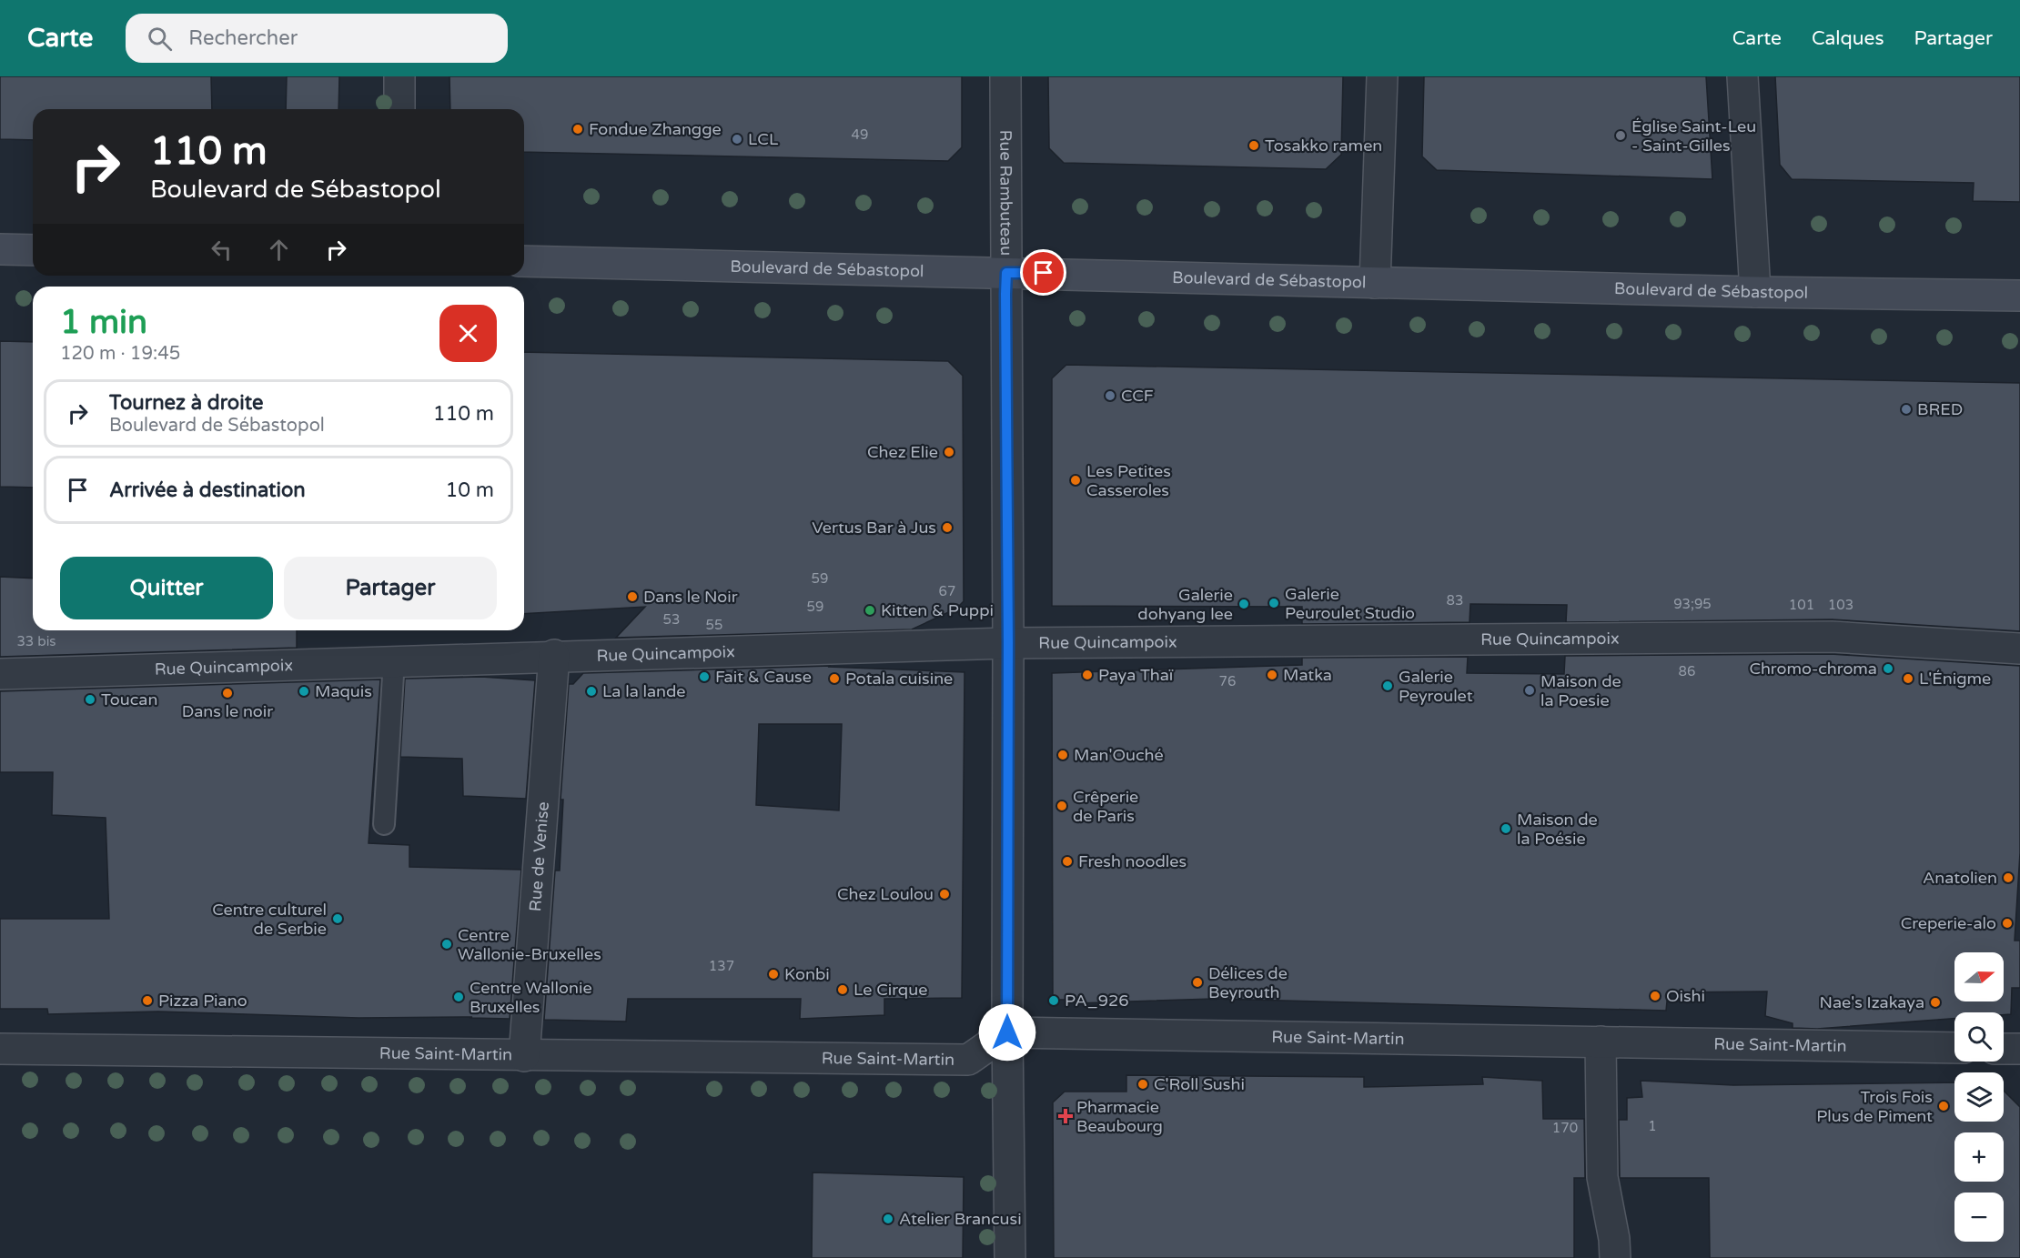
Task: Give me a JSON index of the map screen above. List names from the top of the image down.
{
  "streets": {
    "main road": ["Boulevard de Sébastopol"],
    "street": [
      "Rue Rambuteau",
      "Rue Quincampoix",
      "Rue de Venise",
      "Rue Saint-Martin"
    ]
  },
  "crossings": [
    ["Rue Rambuteau", "Boulevard de Sébastopol"],
    ["Rue Rambuteau", "Rue Quincampoix"],
    ["Rue Rambuteau", "Rue Saint-Martin"],
    ["Rue Quincampoix", "Rue de Venise"],
    ["Rue de Venise", "Rue Saint-Martin"]
  ],
  "places": {
    "other": [
      "Fondue Zhangge",
      "Église Saint-Leu - Saint-Gilles",
      "LCL",
      "Tosakko ramen",
      "CCF",
      "BRED",
      "Chez Elie",
      "Les Petites Casseroles",
      "Vertus Bar à Jus",
      "Dans le Noir",
      "Galerie Peuroulet Studio",
      "Galerie dohyang lee",
      "Kitten & Puppi",
      "Chromo-chroma",
      "Paya Thaï",
      "Matka",
      "Fait & Cause",
      "Potala cuisine",
      "L'Énigme",
      "Galerie Peyroulet",
      "Maison de la Poesie",
      "Maquis",
      "La la lande",
      "Dans le noir",
      "Toucan",
      "Man'Ouché",
      "Crêperie de Paris",
      "Maison de la Poésie",
      "Fresh noodles",
      "Anatolien",
      "Chez Loulou",
      "Centre culturel de Serbie",
      "Creperie-alo",
      "Centre Wallonie-Bruxelles",
      "Konbi",
      "Délices de Beyrouth",
      "Le Cirque",
      "Oishi",
      "Centre Wallonie Bruxelles",
      "Pizza Piano",
      "PA_926",
      "Nae's Izakaya",
      "C'Roll Sushi",
      "Trois Fois Plus de Piment",
      "Atelier Brancusi"
    ],
    "health": ["Pharmacie Beaubourg"]
  },
  "house_numbers": [
    "49",
    "59",
    "67",
    "83",
    "93;95",
    "101",
    "103",
    "59",
    "53",
    "55",
    "33 bis",
    "86",
    "76",
    "137",
    "1",
    "170"
  ],
  "north": "right",
  "page": {
    "header": "Carte",
    "search": "Rechercher",
    "nav": ["Carte", "Calques", "Partager"],
    "turn": ["110 m", "Boulevard de Sébastopol"],
    "heading": ["1 min", "120 m · 19:45"],
    "list": [
      {
        "name": "Tournez à droite",
        "note": "Boulevard de Sébastopol",
        "value": "110 m"
      },
      {
        "name": "Arrivée à destination",
        "value": "10 m"
      }
    ],
    "buttons": ["Quitter", "Partager"],
    "map_buttons": ["+", "−"]
  }
}
